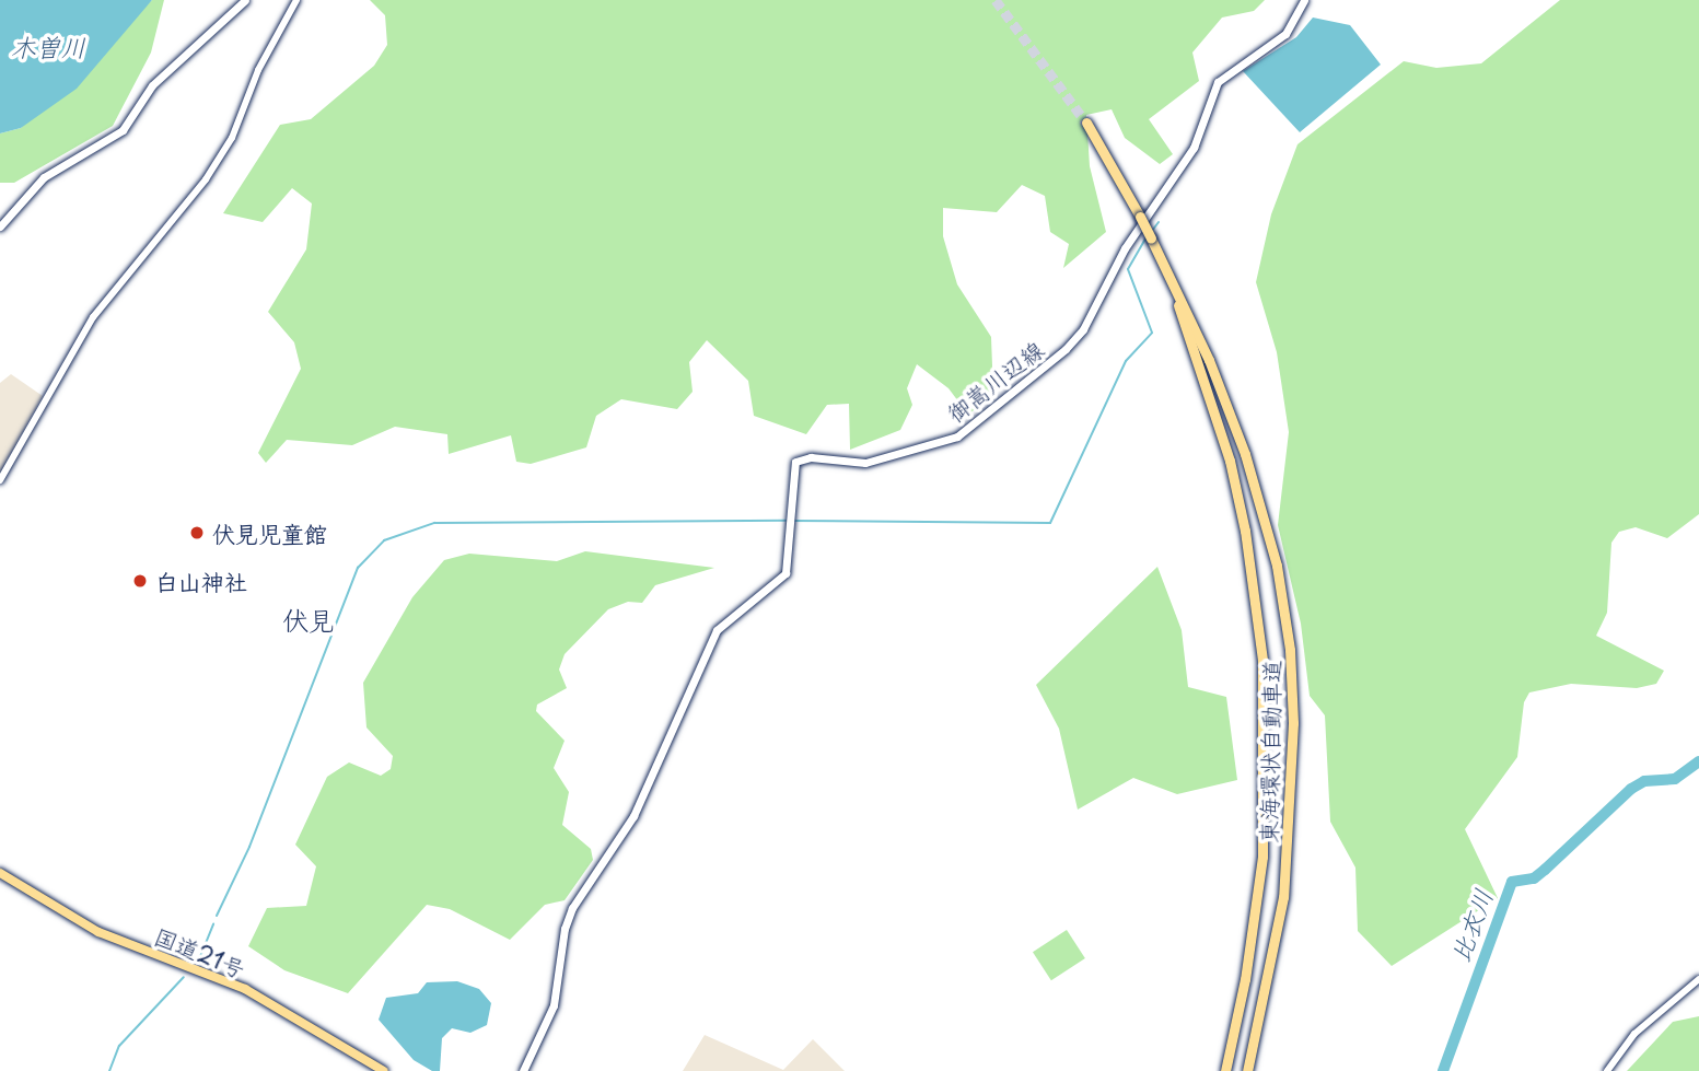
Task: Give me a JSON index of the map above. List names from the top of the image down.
{
  "streets": {
    "highway": ["東海環状自動車道", "国道21号"],
    "main road": ["御嵩川辺線"]
  },
  "districts": ["伏見"],
  "water": ["木曽川", "比衣川"],
  "places": ["伏見児童館", "白山神社"]
}
